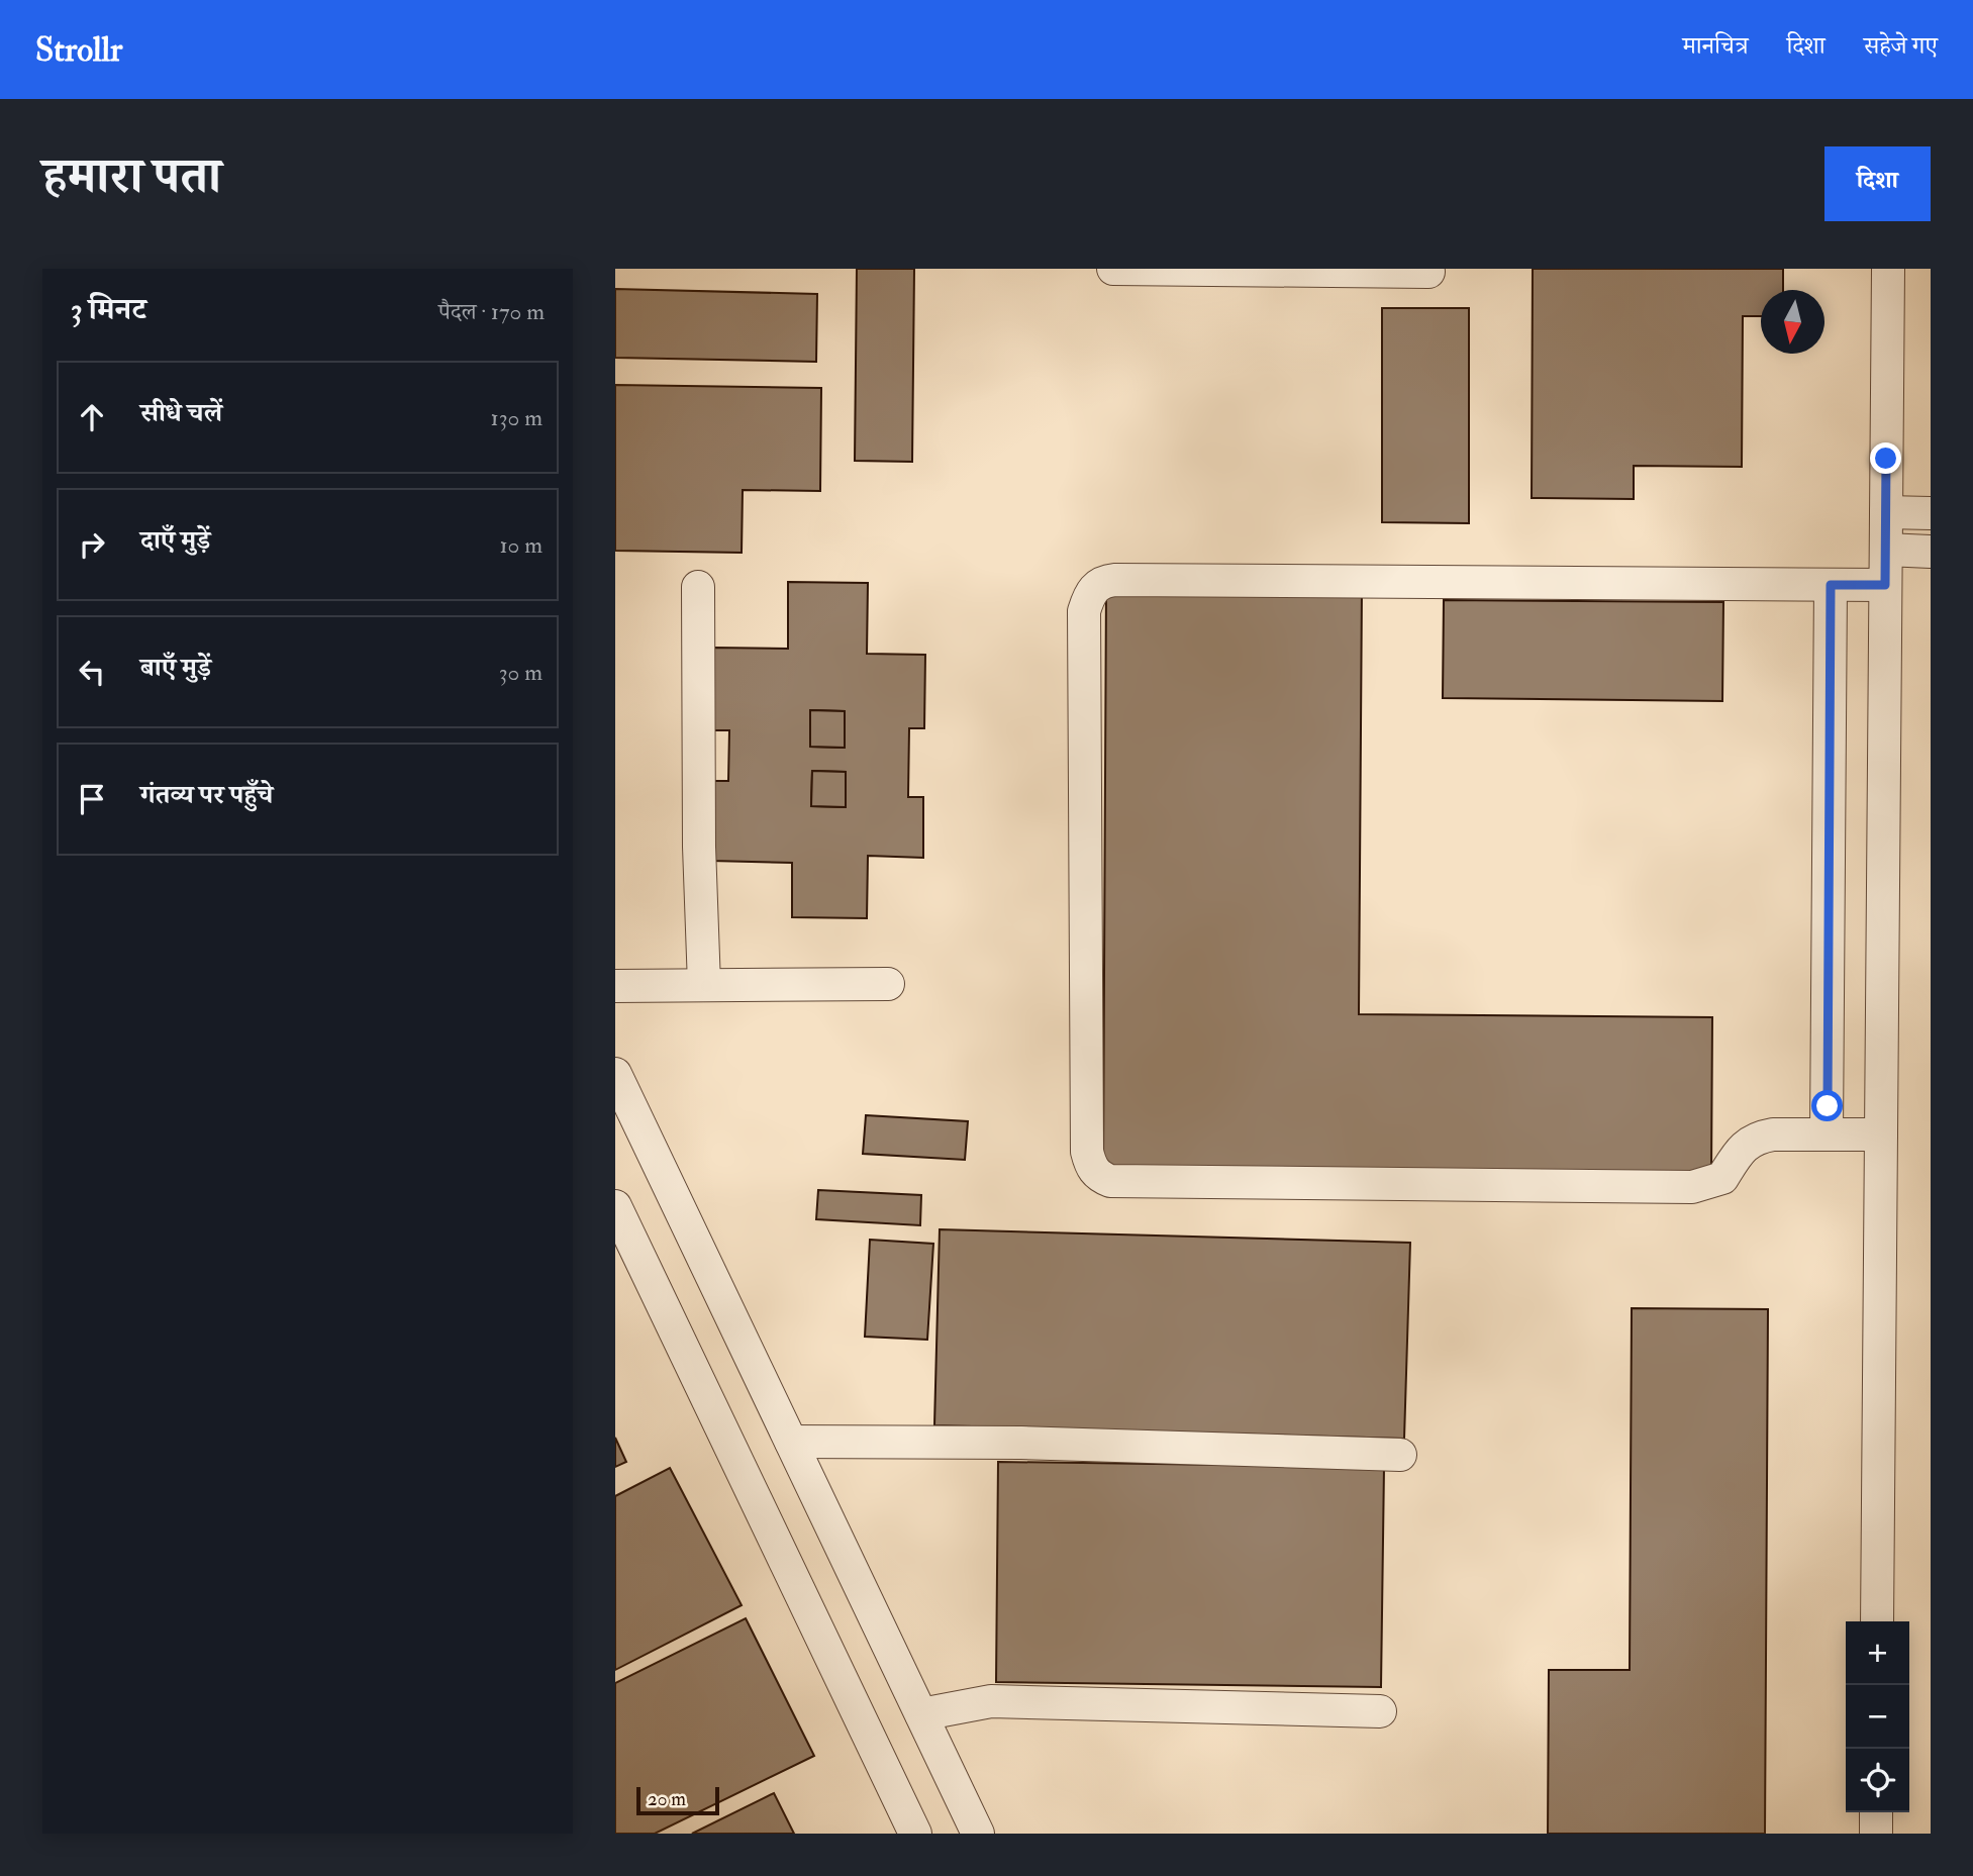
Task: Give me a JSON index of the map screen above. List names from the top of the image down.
{
  "scale_bar": "20 m",
  "north": "bottom",
  "page": {
    "header": "Strollr",
    "nav": ["मानचित्र", "दिशा", "सहेजे गए"],
    "title": "हमारा पता",
    "buttons": "दिशा",
    "heading": ["3 मिनट", "पैदल · 170 m"],
    "list": [
      ["सीधे चलें", "130 m"],
      ["दाएँ मुड़ें", "10 m"],
      ["बाएँ मुड़ें", "30 m"],
      "गंतव्य पर पहुँचे"
    ],
    "map_buttons": ["+", "−"],
    "scale": "20 m"
  }
}
